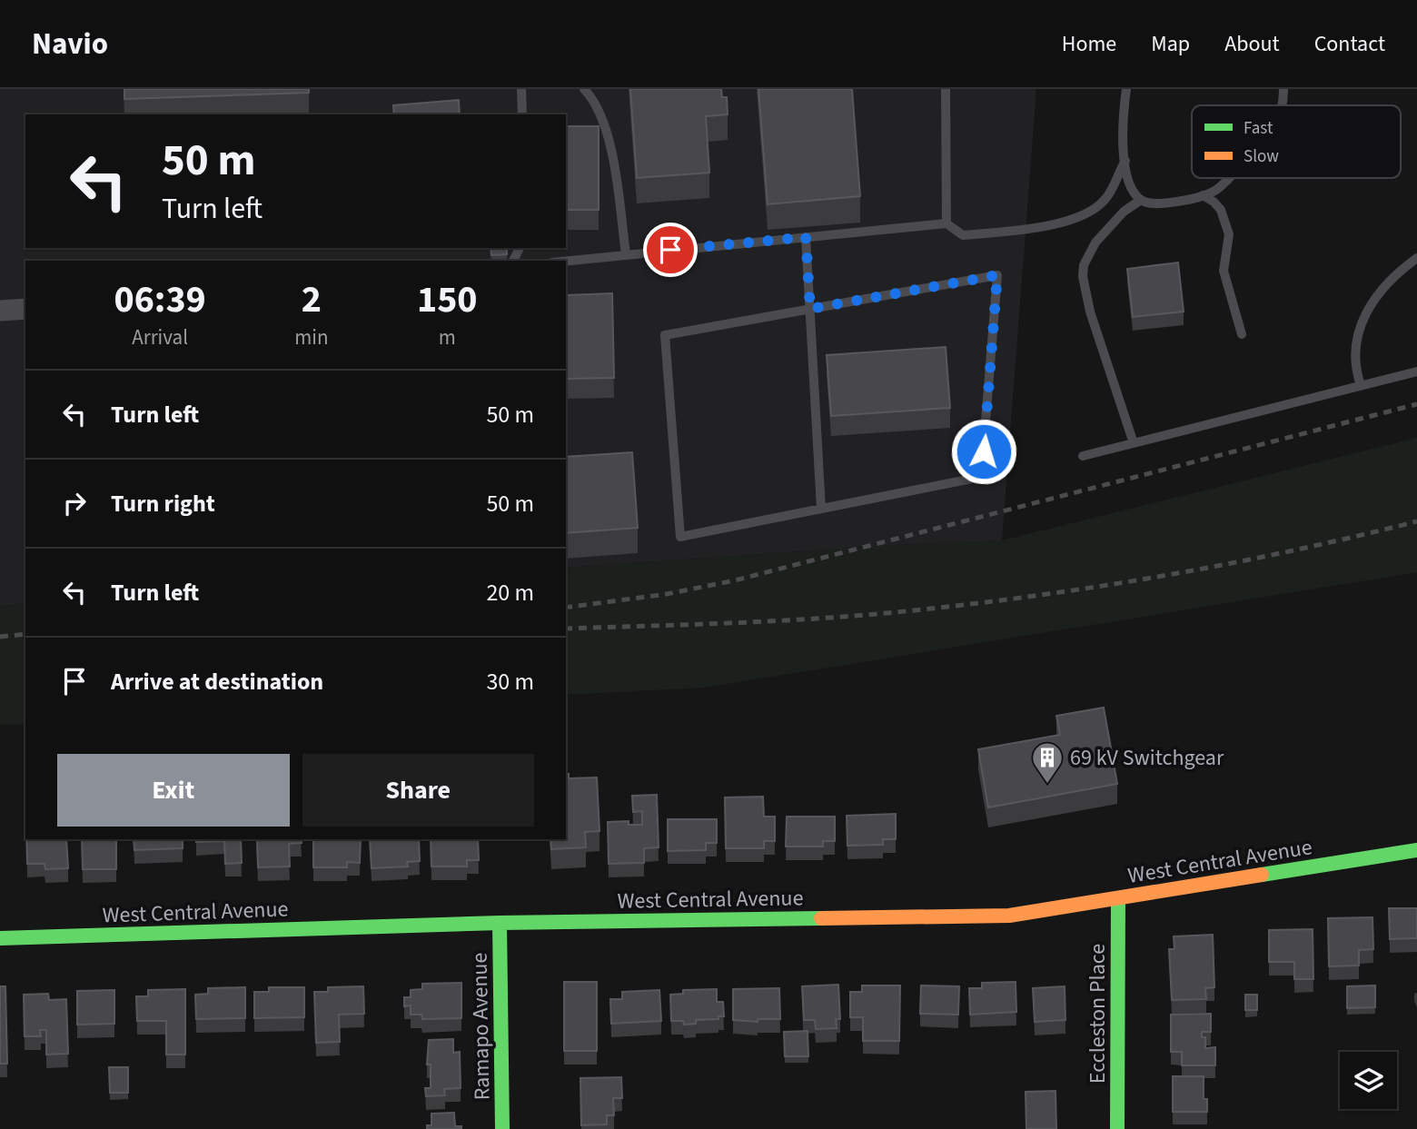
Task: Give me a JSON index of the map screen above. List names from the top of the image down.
{
  "streets": {
    "street": ["West Central Avenue", "Eccleston Place", "Ramapo Avenue"]
  },
  "crossings": [
    ["West Central Avenue", "Eccleston Place"],
    ["West Central Avenue", "Ramapo Avenue"]
  ],
  "places": {
    "building": ["69 kV Switchgear"]
  },
  "legend": ["Fast", "Slow"],
  "page": {
    "header": "Navio",
    "nav": [
      "Home",
      "Map",
      "About",
      "Contact"
    ],
    "turn": ["50 m", "Turn left"],
    "eta": [
      "06:39",
      "Arrival",
      "2",
      "min",
      "150",
      "m"
    ],
    "list": [
      {
        "name": "Turn left",
        "value": "50 m"
      },
      {
        "name": "Turn right",
        "value": "50 m"
      },
      {
        "name": "Turn left",
        "value": "20 m"
      },
      {
        "name": "Arrive at destination",
        "value": "30 m"
      }
    ],
    "buttons": ["Exit", "Share"]
  }
}
